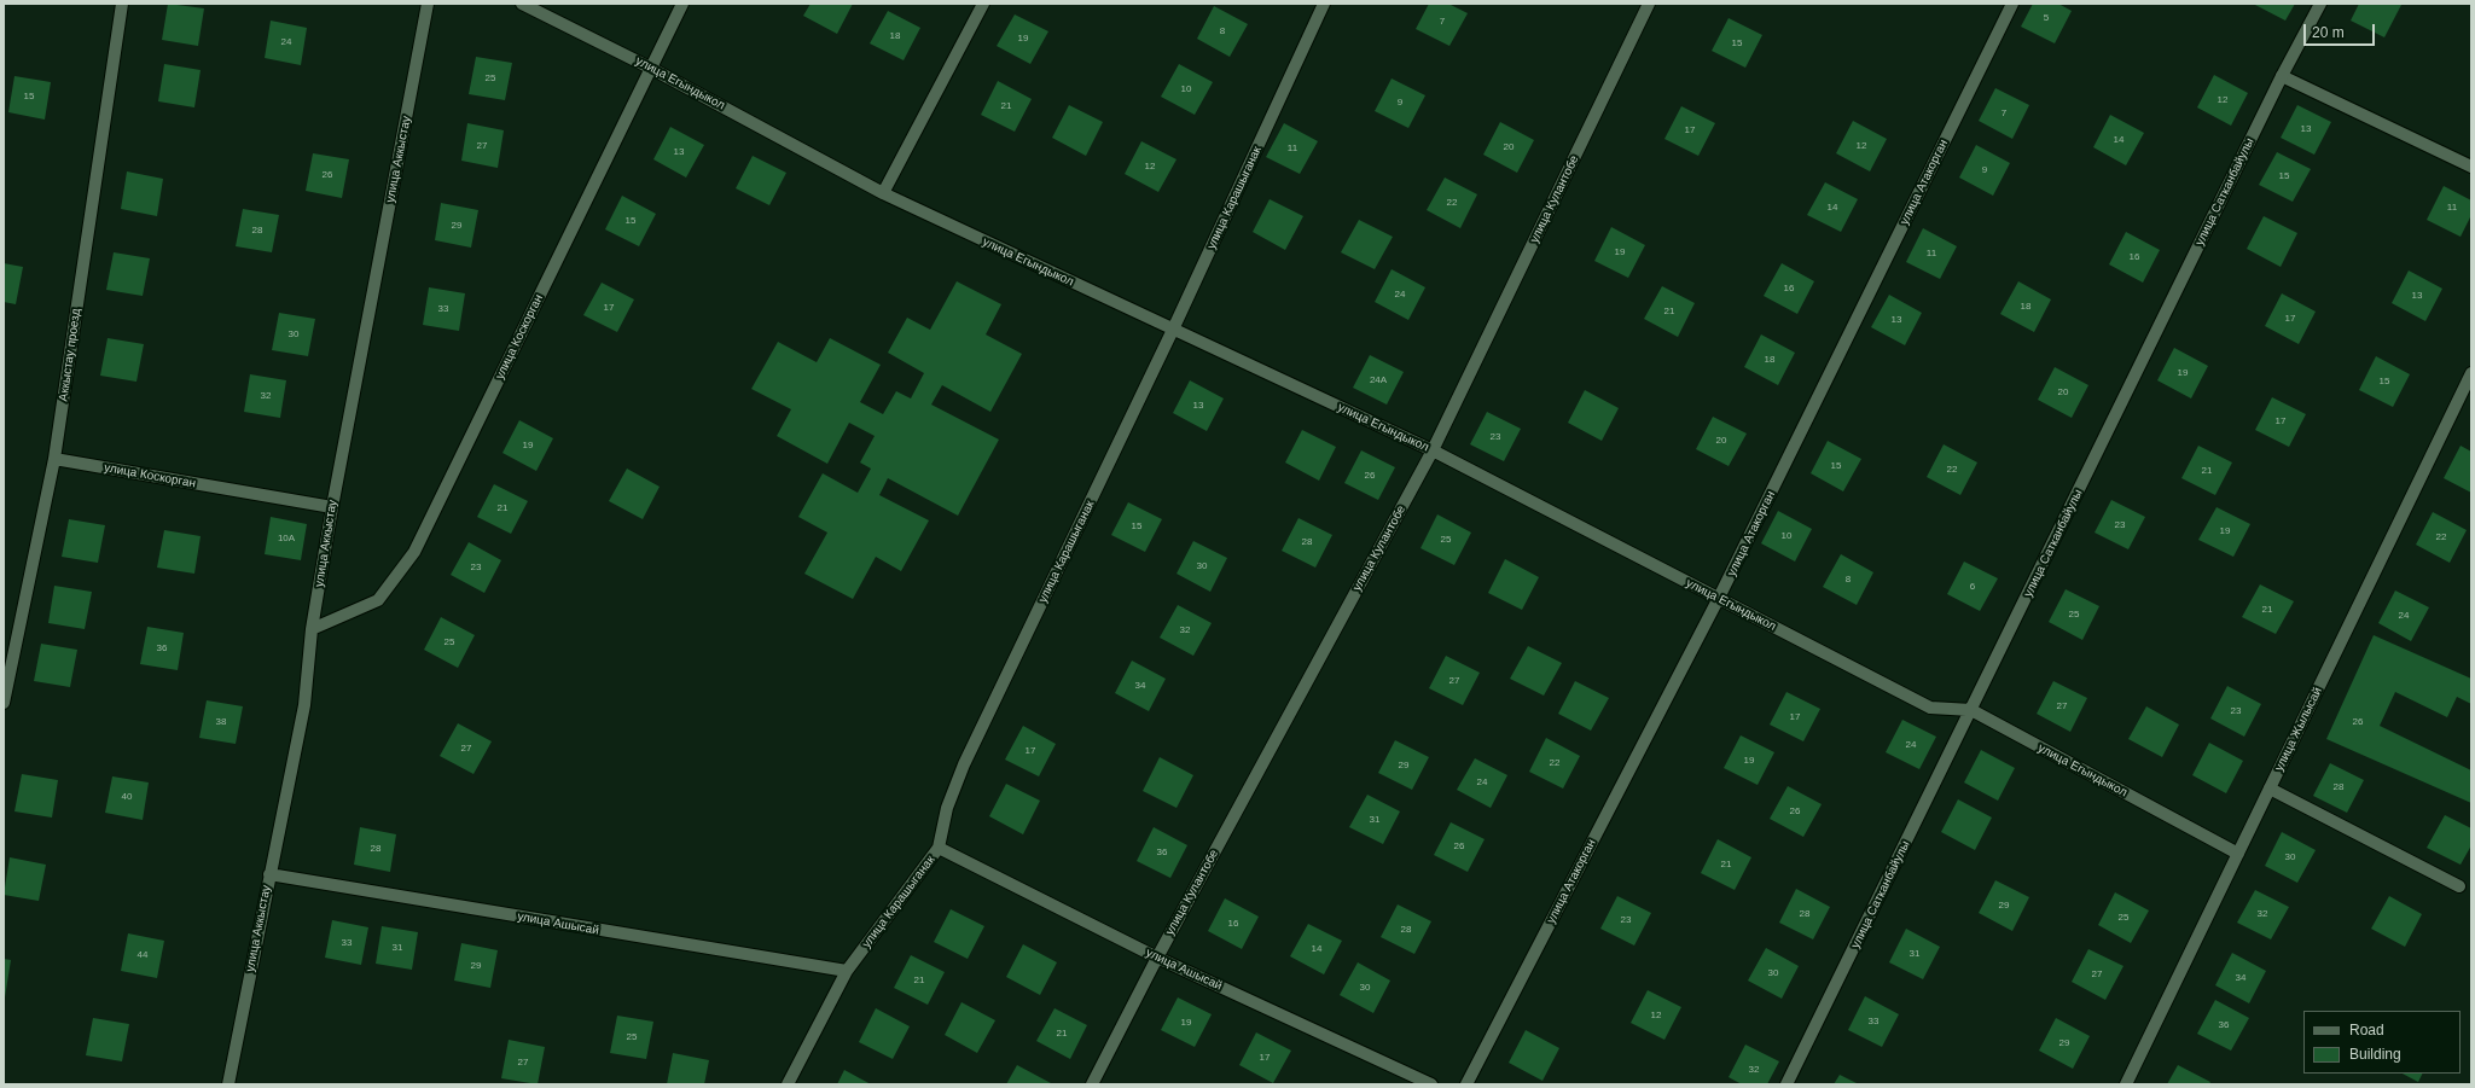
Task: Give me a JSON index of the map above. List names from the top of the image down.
{
  "streets": {
    "street": [
      "улица Егындыкол",
      "улица Аккыстау",
      "улица Атакорган",
      "улица Сатканбайулы",
      "улица Карашыганак",
      "улица Кулантобе",
      "улица Коскорган",
      "Аккыстау проезд",
      "улица Жылысай",
      "улица Ашысай"
    ]
  },
  "crossings": [
    ["улица Егындыкол", "улица Атакорган"],
    ["улица Егындыкол", "улица Сатканбайулы"],
    ["улица Егындыкол", "улица Карашыганак"],
    ["улица Егындыкол", "улица Кулантобе"],
    ["улица Егындыкол", "улица Коскорган"],
    ["улица Егындыкол", "улица Жылысай"],
    ["улица Аккыстау", "улица Коскорган"],
    ["улица Аккыстау", "улица Ашысай"],
    ["улица Карашыганак", "улица Ашысай"],
    ["улица Кулантобе", "улица Ашысай"],
    ["улица Коскорган", "Аккыстау проезд"]
  ],
  "house_numbers": [
    "5",
    "7",
    "8",
    "18",
    "19",
    "24",
    "15",
    "25",
    "10",
    "15",
    "12",
    "9",
    "21",
    "7",
    "13",
    "17",
    "14",
    "27",
    "12",
    "20",
    "11",
    "13",
    "12",
    "9",
    "26",
    "15",
    "22",
    "14",
    "11",
    "15",
    "29",
    "28",
    "19",
    "11",
    "16",
    "16",
    "24",
    "13",
    "18",
    "17",
    "33",
    "21",
    "17",
    "13",
    "30",
    "18",
    "19",
    "24А",
    "15",
    "20",
    "32",
    "13",
    "17",
    "23",
    "20",
    "19",
    "15",
    "22",
    "21",
    "26",
    "21",
    "23",
    "15",
    "19",
    "10",
    "22",
    "10А",
    "25",
    "28",
    "30",
    "23",
    "8",
    "6",
    "21",
    "25",
    "24",
    "32",
    "25",
    "36",
    "27",
    "34",
    "27",
    "23",
    "17",
    "38",
    "26",
    "24",
    "27",
    "17",
    "19",
    "22",
    "29",
    "24",
    "28",
    "40",
    "26",
    "31",
    "26",
    "28",
    "36",
    "30",
    "21",
    "29",
    "28",
    "32",
    "25",
    "23",
    "16",
    "28",
    "33",
    "31",
    "14",
    "31",
    "44",
    "29",
    "30",
    "27",
    "34",
    "21",
    "30",
    "12",
    "33",
    "19",
    "36",
    "21",
    "25",
    "29",
    "17",
    "27",
    "32"
  ],
  "legend": ["Road", "Building"],
  "scale_bar": "20 m"
}
